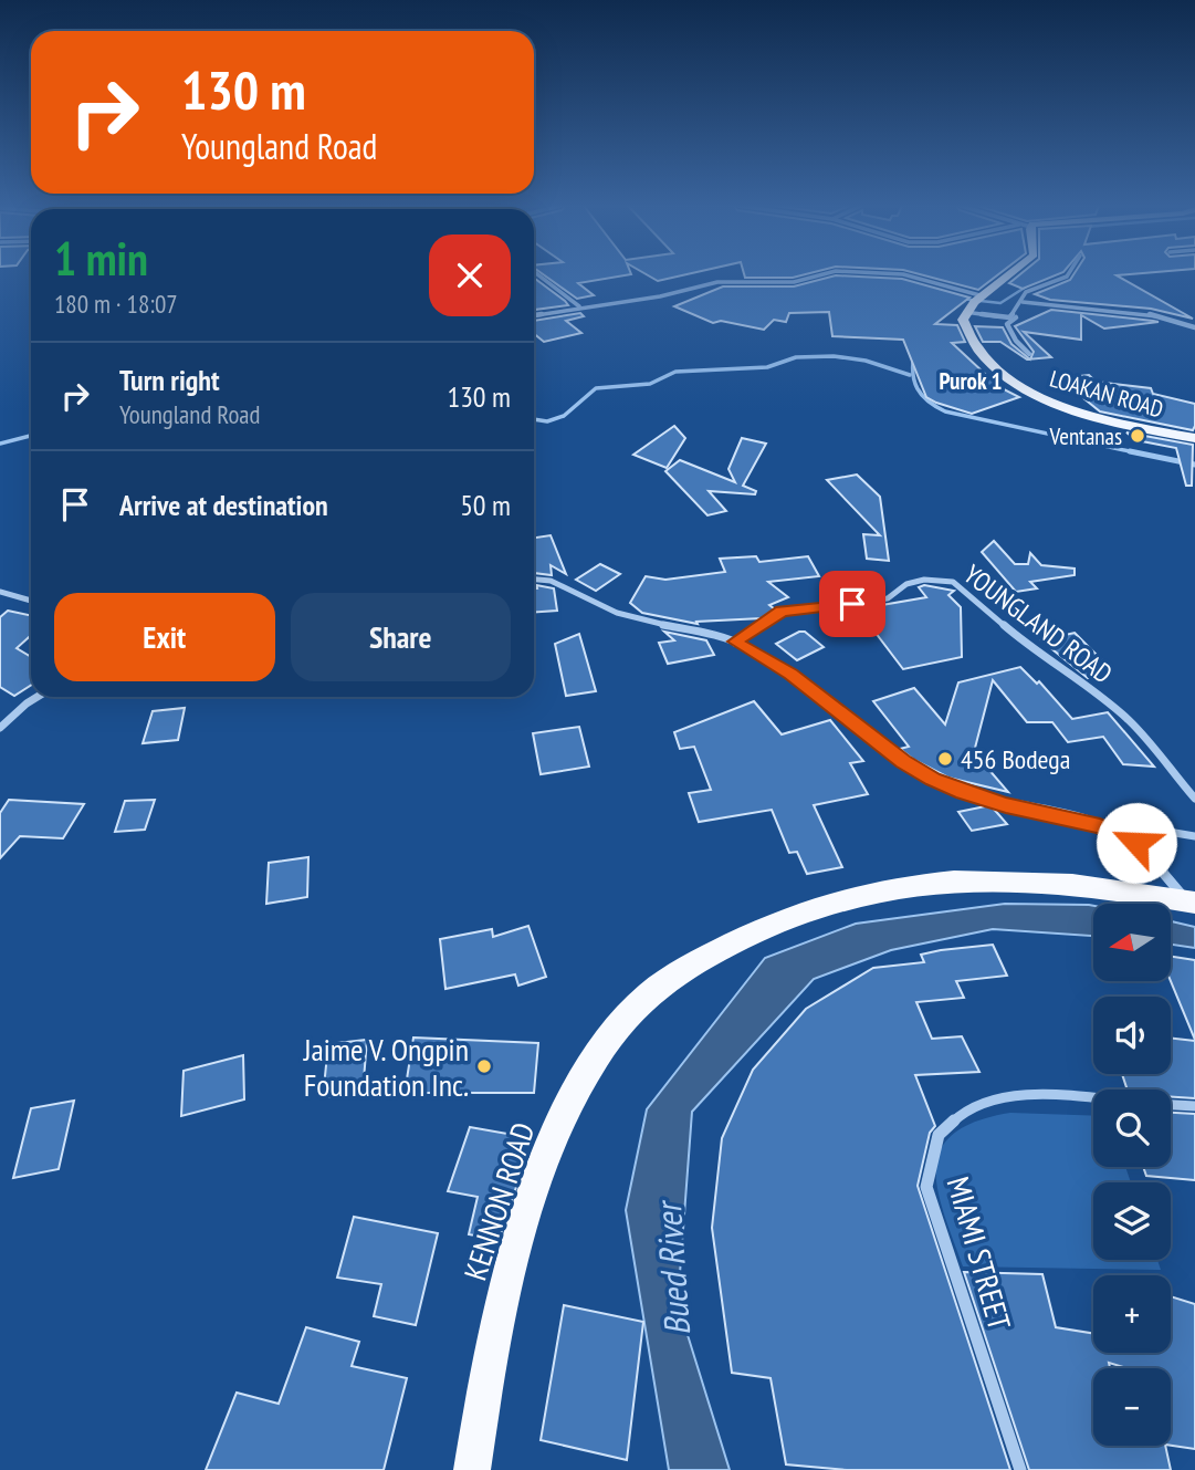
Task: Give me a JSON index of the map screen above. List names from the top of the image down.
{
  "streets": {
    "highway": ["KENNON ROAD"],
    "main road": ["LOAKAN ROAD"],
    "street": ["YOUNGLAND ROAD", "MIAMI STREET"]
  },
  "districts": ["Purok 1"],
  "water": ["Bued River"],
  "places": ["Ventanas", "456 Bodega", "Jaime V. Ongpin Foundation Inc."],
  "north": "left",
  "page": {
    "turn": ["130 m", "Youngland Road"],
    "heading": ["1 min", "180 m · 18:07"],
    "list": [
      {
        "name": "Turn right",
        "note": "Youngland Road",
        "value": "130 m"
      },
      {
        "name": "Arrive at destination",
        "value": "50 m"
      }
    ],
    "buttons": ["Exit", "Share"],
    "map_buttons": ["+", "−"]
  }
}
